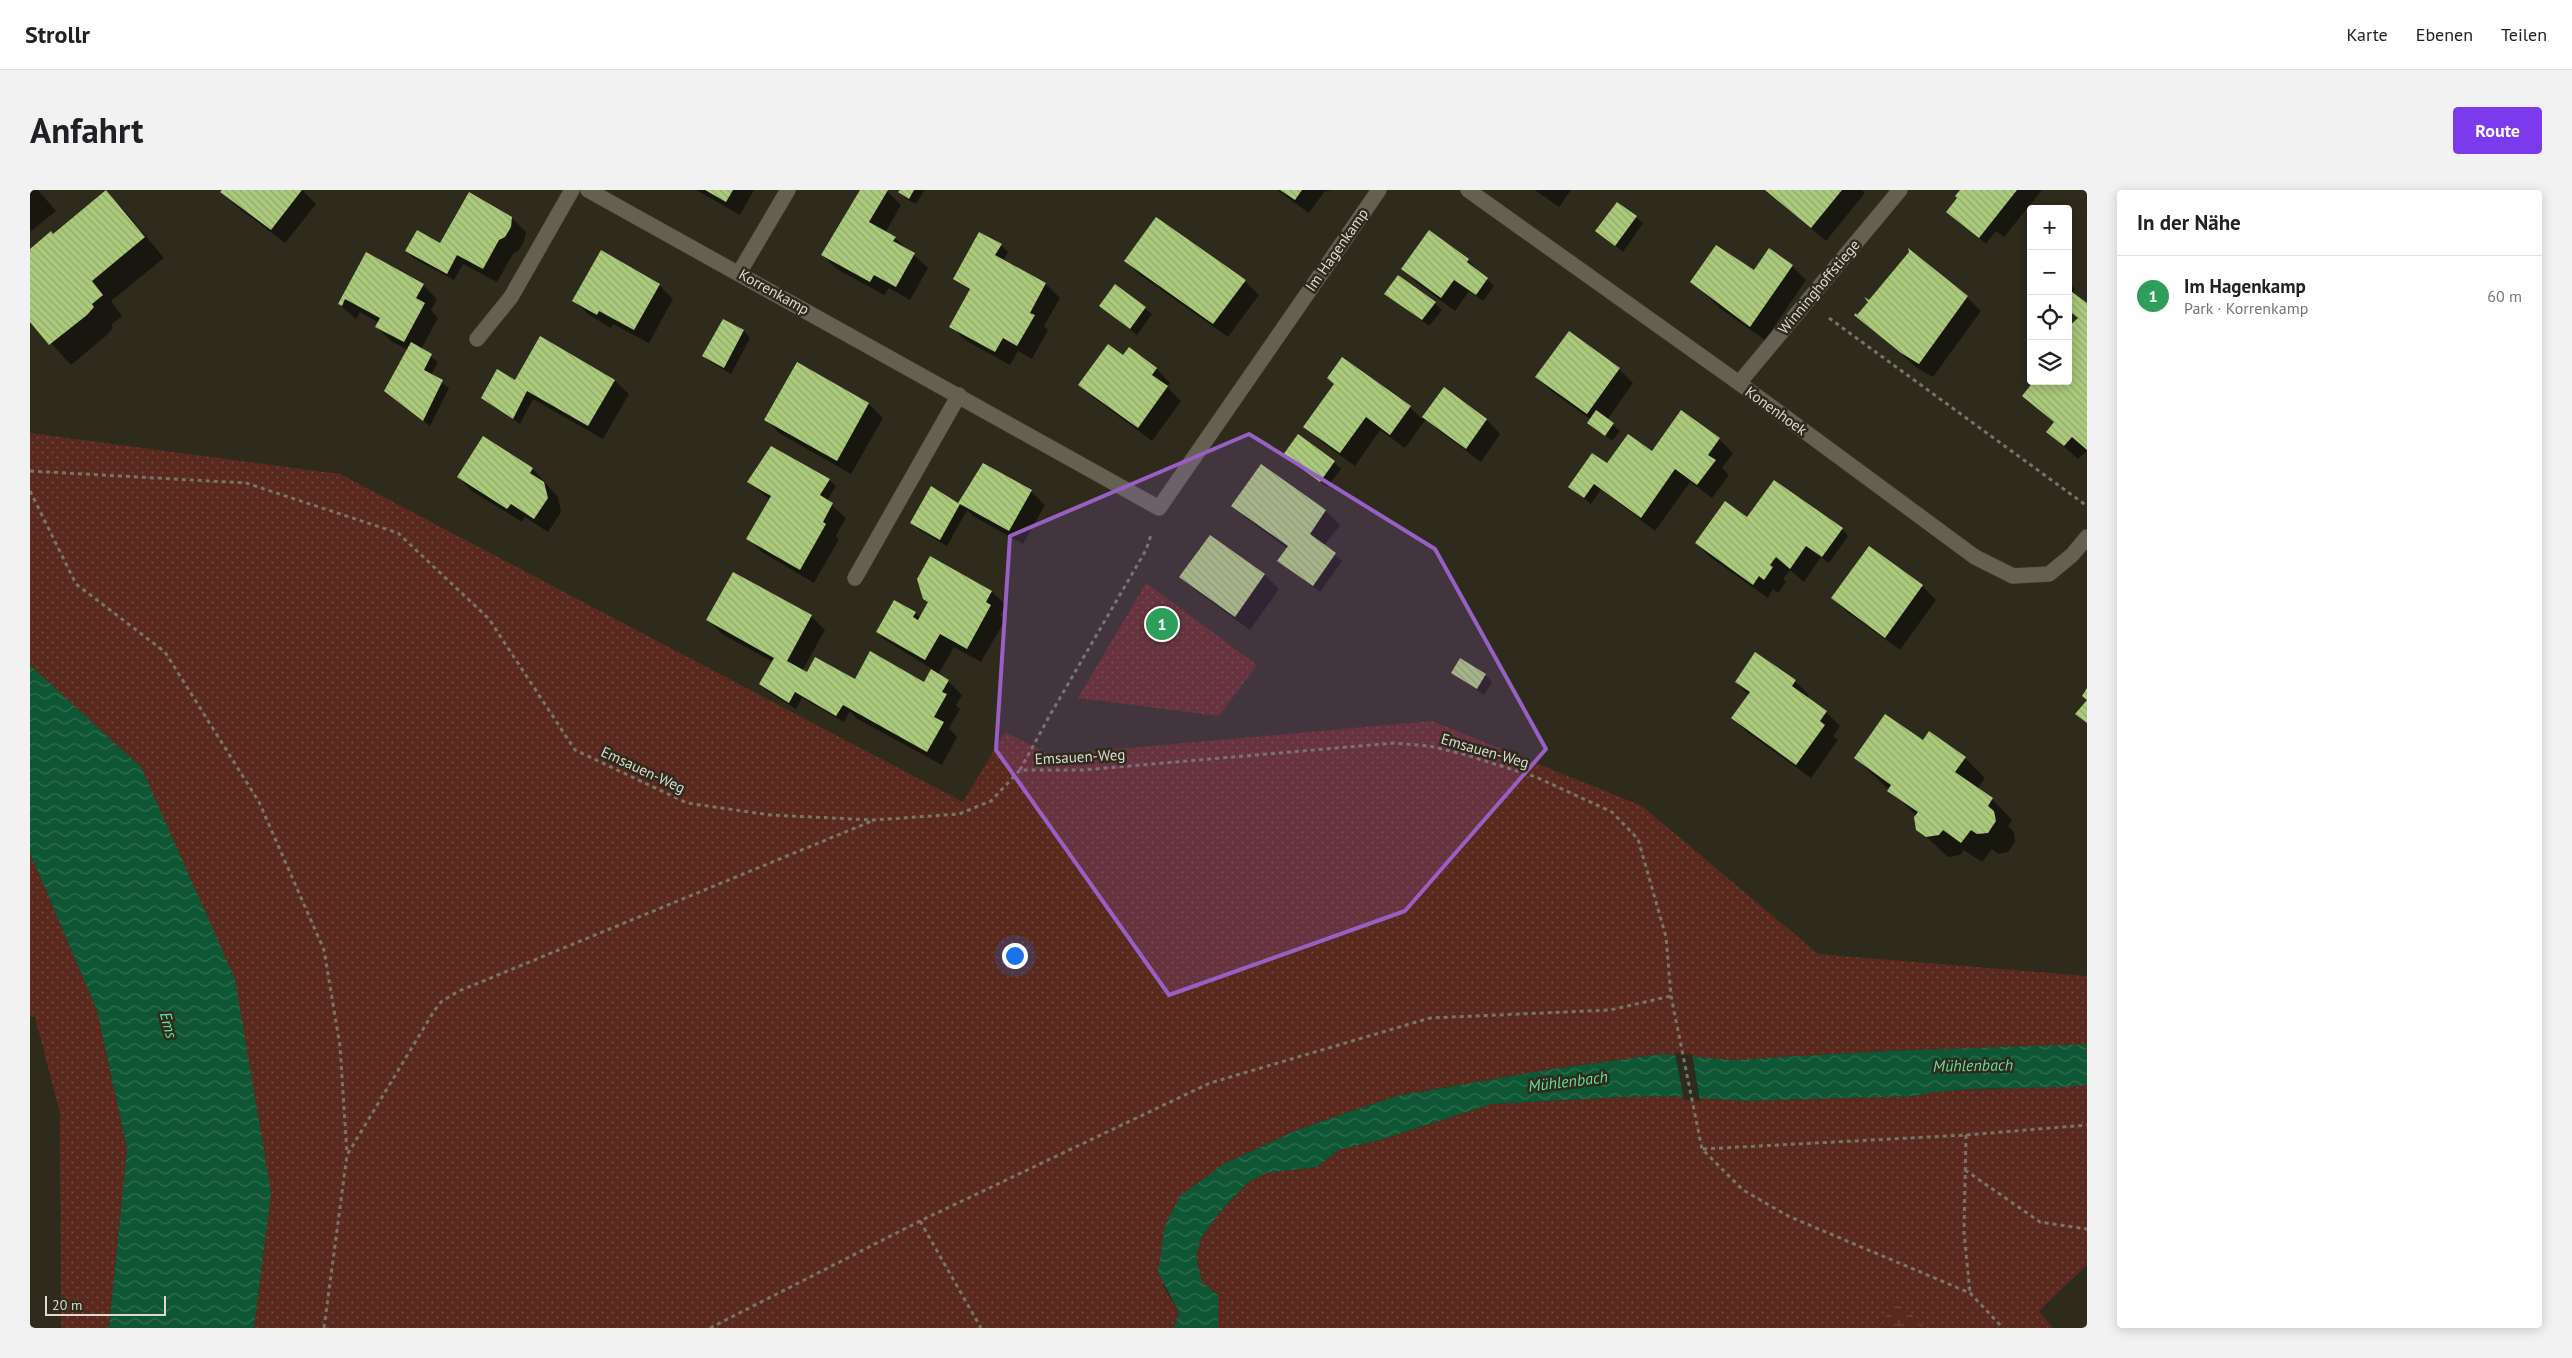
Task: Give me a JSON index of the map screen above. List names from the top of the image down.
{
  "streets": {
    "street": [
      "Im Hagenkamp",
      "Winninghoffstiege",
      "Korrenkamp",
      "Konenhoek"
    ],
    "path": ["Emsauen-Weg"]
  },
  "crossings": [
    ["Im Hagenkamp", "Korrenkamp"],
    ["Winninghoffstiege", "Konenhoek"]
  ],
  "water": ["Ems", "Mühlenbach"],
  "scale_bar": "20 m",
  "page": {
    "header": "Strollr",
    "nav": ["Karte", "Ebenen", "Teilen"],
    "title": "Anfahrt",
    "buttons": "Route",
    "heading": "In der Nähe",
    "map_buttons": ["+", "−"],
    "list": [
      {
        "mark": "1",
        "name": "Im Hagenkamp",
        "note": "Park · Korrenkamp",
        "value": "60 m"
      }
    ],
    "pins": "1",
    "scale": "20 m"
  }
}
